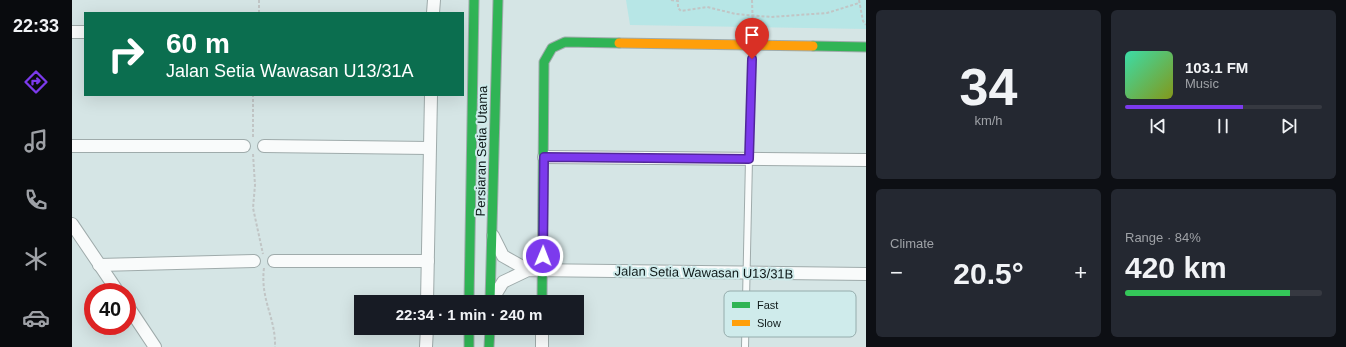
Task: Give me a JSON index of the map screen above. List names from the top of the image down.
{
  "streets": {
    "street": ["Persiaran Setia Utama", "Jalan Setia Wawasan U13/31B"]
  },
  "legend": ["Fast", "Slow"],
  "page": {
    "tabs": "22:33",
    "tile": [
      ["34", "km/h"],
      "Climate",
      ["Range · 84%", "420 km"]
    ],
    "turn": ["60 m", "Jalan Setia Wawasan U13/31A"],
    "song": ["103.1 FM", "Music"],
    "heat": ["−", "20.5°", "+"],
    "limit": "40",
    "trip": "22:34 · 1 min · 240 m"
  }
}
